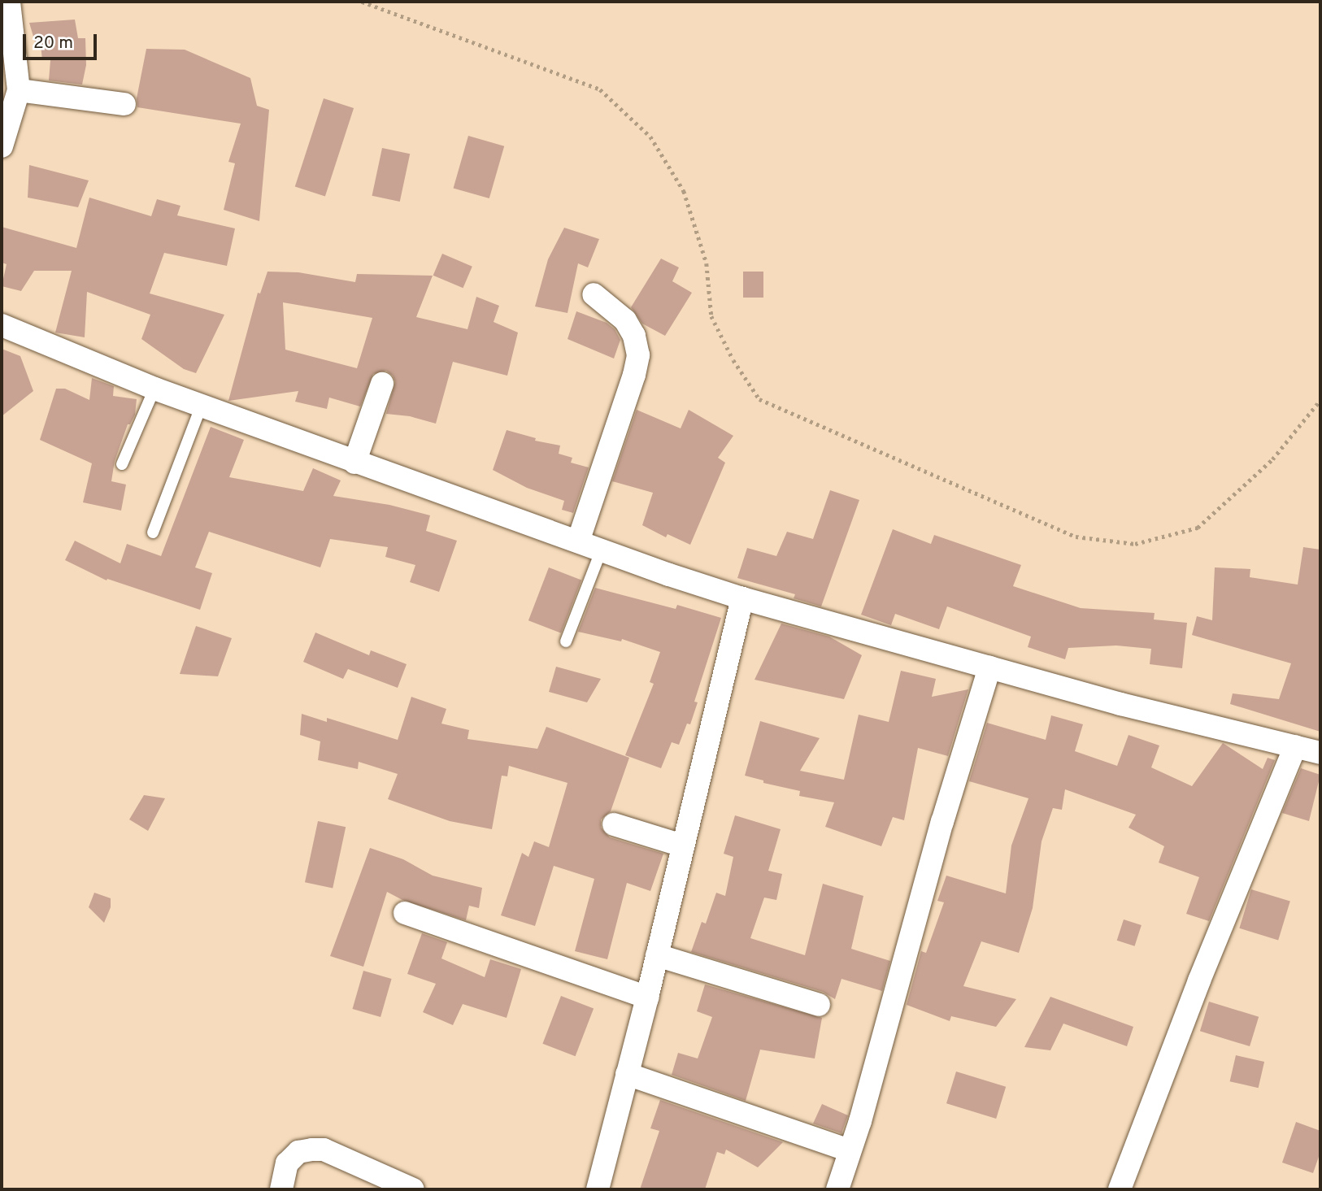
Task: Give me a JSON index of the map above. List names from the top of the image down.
{
  "scale_bar": "20 m"
}
